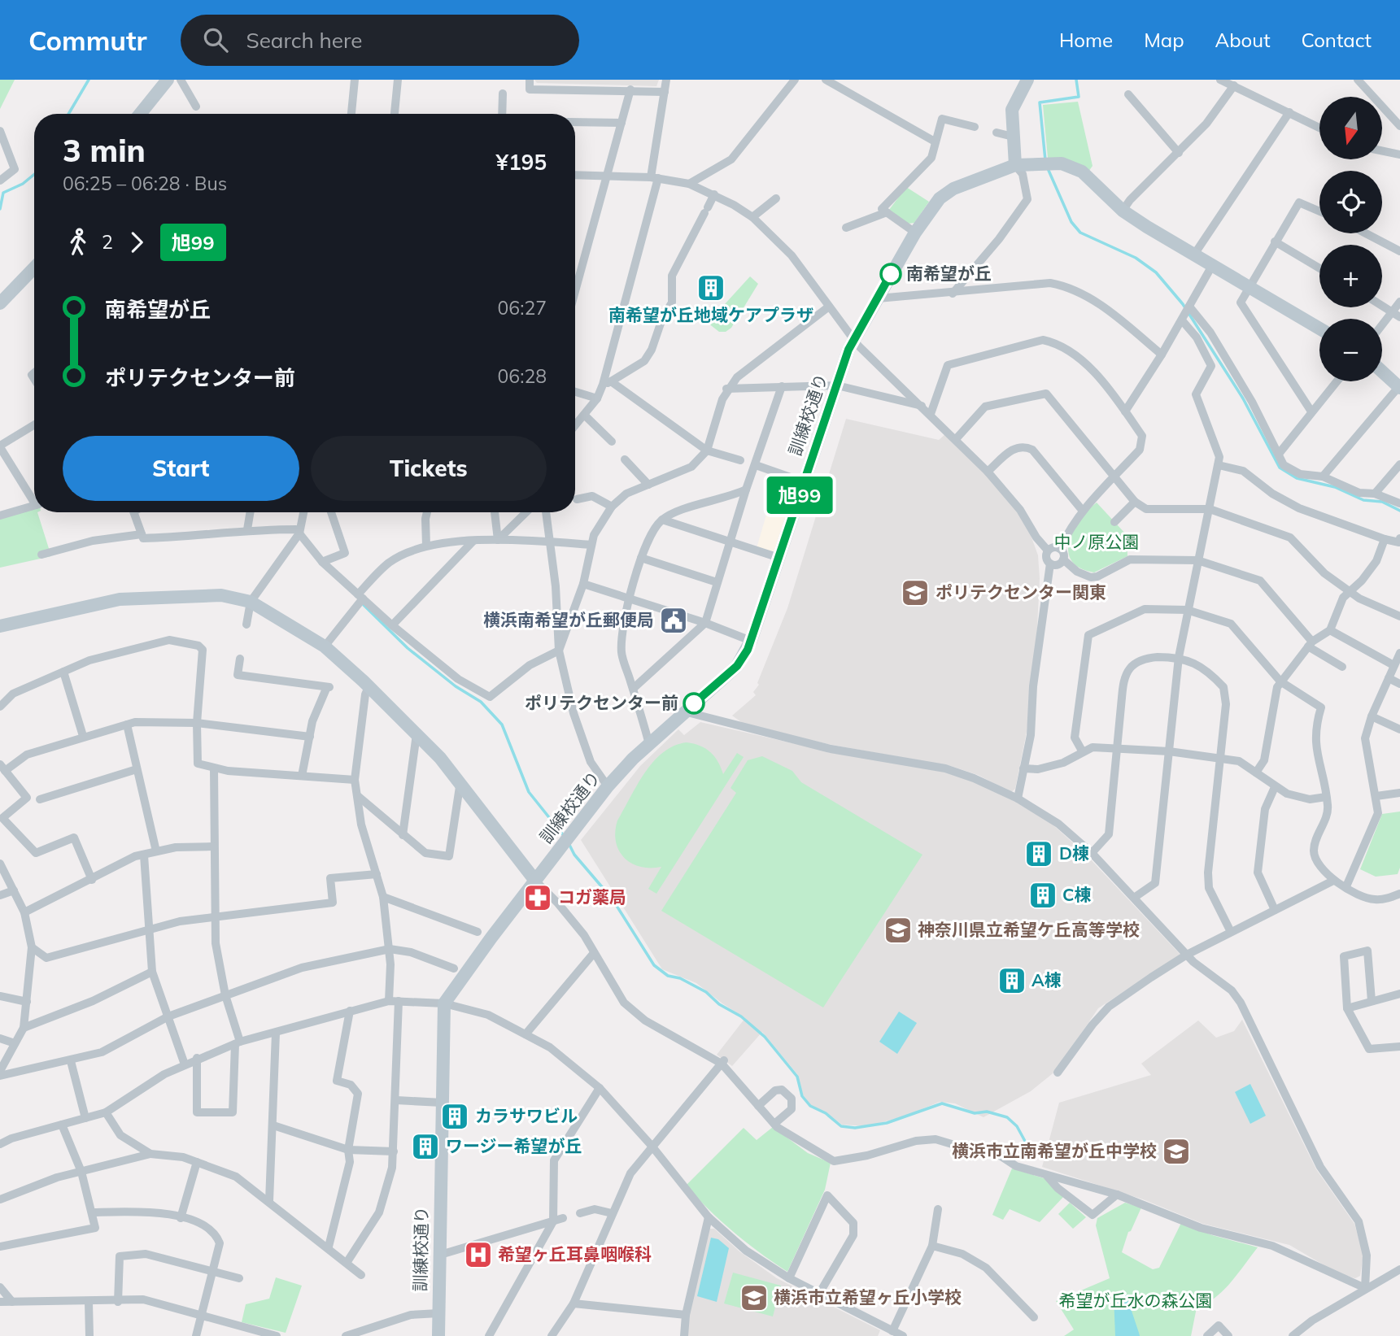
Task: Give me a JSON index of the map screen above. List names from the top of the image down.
{
  "streets": {
    "street": ["訓練校通り"]
  },
  "parks": ["中ノ原公園", "希望が丘水の森公園"],
  "places": {
    "other": ["南希望が丘", "ポリテクセンター前"],
    "building": [
      "南希望が丘地域ケアプラザ",
      "D棟",
      "C棟",
      "A棟",
      "カラサワビル",
      "ワージー希望が丘"
    ],
    "school or university": [
      "ポリテクセンター関東",
      "神奈川県立希望ケ丘高等学校",
      "横浜市立南希望が丘中学校",
      "横浜市立希望ヶ丘小学校"
    ],
    "public building": ["横浜南希望が丘郵便局"],
    "pharmacy": ["コガ薬局"],
    "hospital": ["希望ヶ丘耳鼻咽喉科"]
  },
  "lines": ["bus line 旭99"],
  "north": "bottom",
  "page": {
    "header": "Commutr",
    "search": "Search here",
    "nav": [
      "Home",
      "Map",
      "About",
      "Contact"
    ],
    "on_map": "旭99",
    "map_buttons": ["+", "−"],
    "heading": ["3 min", "06:25 – 06:28 · Bus", "¥195"],
    "legs": ["2", "旭99"],
    "list": [
      {
        "name": "南希望が丘",
        "value": "06:27"
      },
      {
        "name": "ポリテクセンター前",
        "value": "06:28"
      }
    ],
    "buttons": ["Start", "Tickets"]
  }
}
